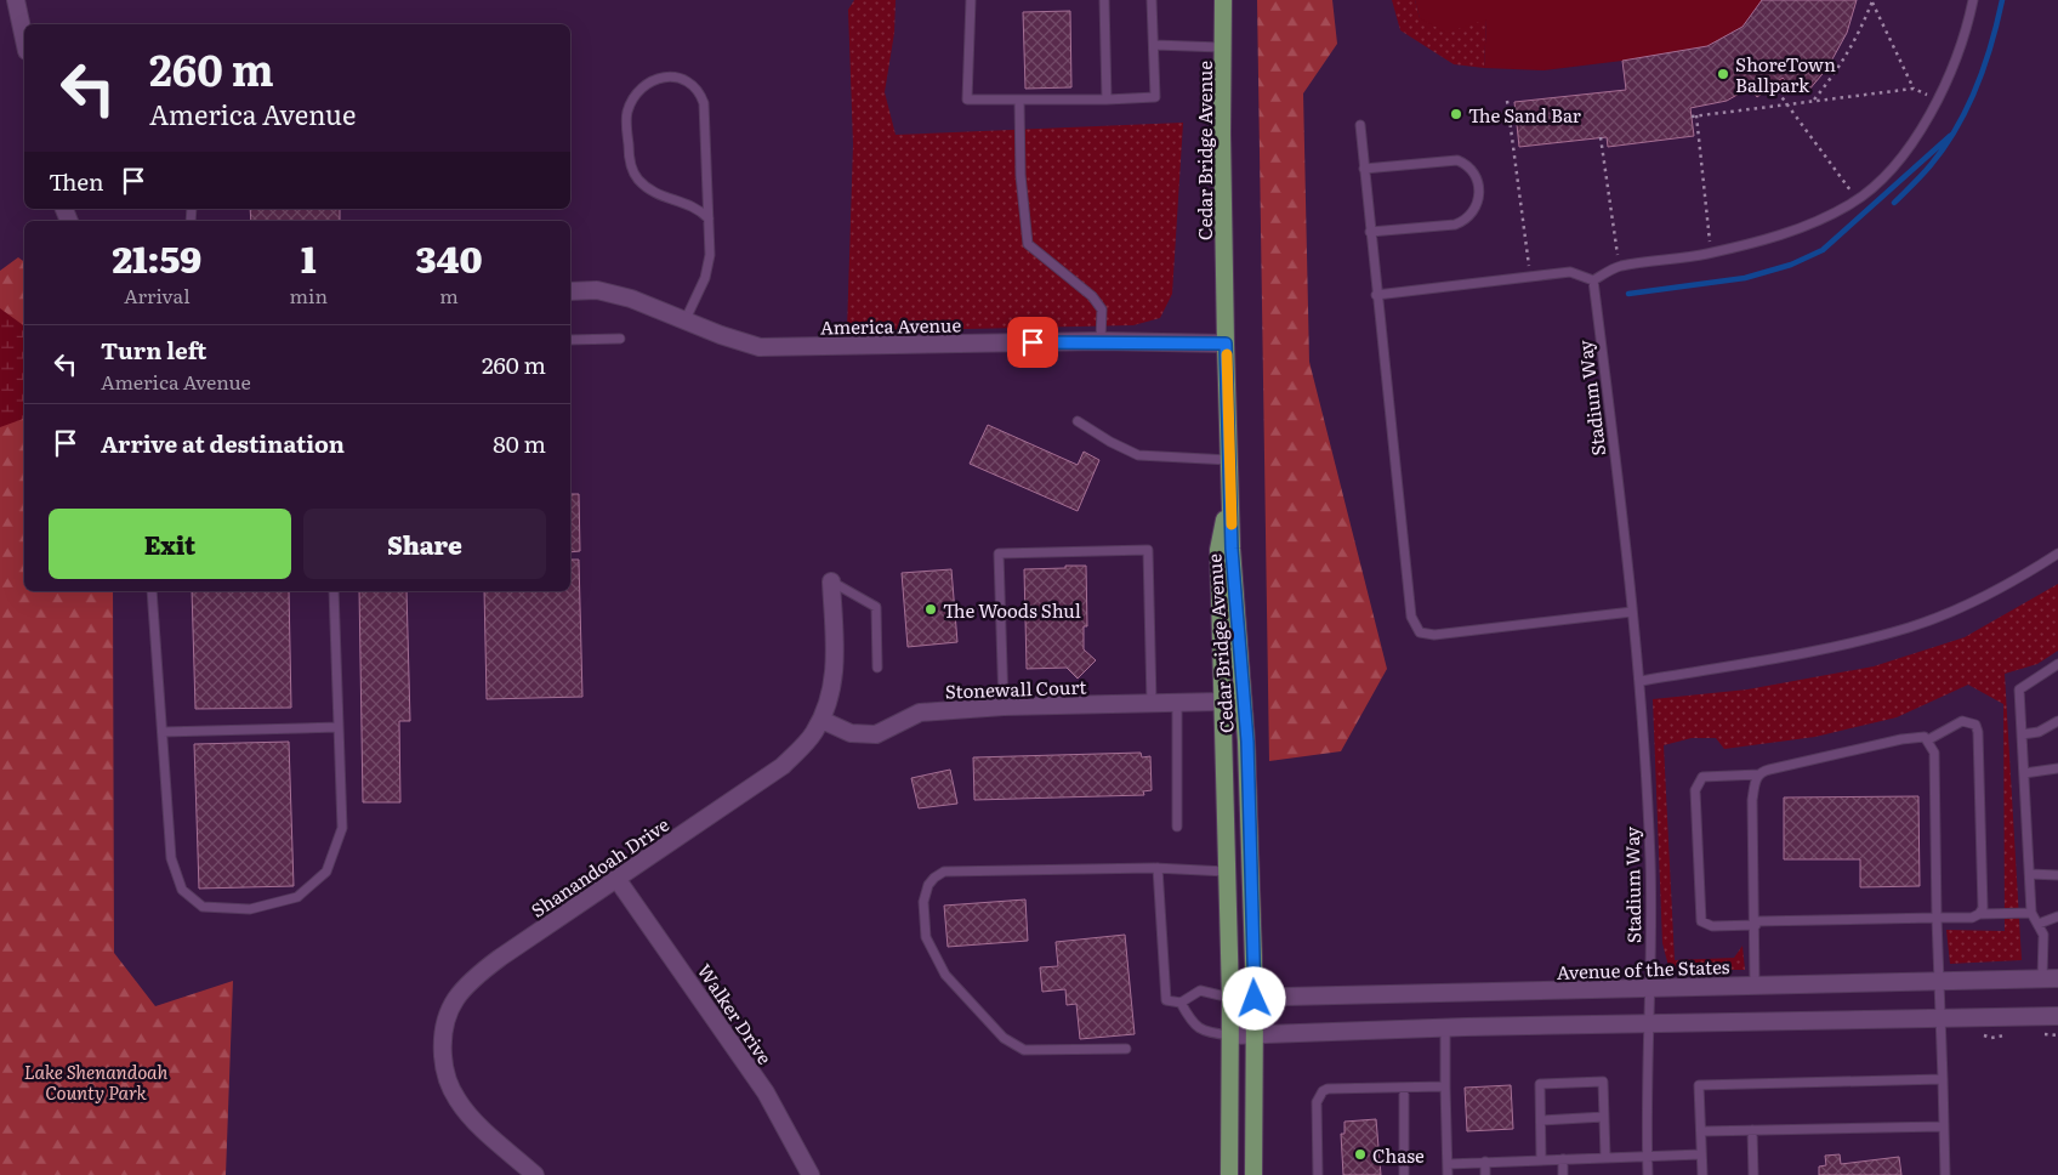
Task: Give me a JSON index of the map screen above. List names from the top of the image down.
{
  "streets": {
    "main road": ["Cedar Bridge Avenue"],
    "street": [
      "America Avenue",
      "Stonewall Court",
      "Shanandoah Drive",
      "Avenue of the States",
      "Walker Drive"
    ],
    "lane": ["Stadium Way"]
  },
  "crossings": [
    ["Cedar Bridge Avenue", "America Avenue"],
    ["Cedar Bridge Avenue", "Avenue of the States"],
    ["Stadium Way", "Avenue of the States"],
    ["Stonewall Court", "Shanandoah Drive"],
    ["Shanandoah Drive", "Walker Drive"]
  ],
  "parks": ["Lake Shenandoah County Park"],
  "places": [
    "ShoreTown Ballpark",
    "The Sand Bar",
    "The Woods Shul",
    "Chase"
  ],
  "page": {
    "turn": ["260 m", "America Avenue"],
    "then": "Then",
    "eta": [
      "21:59",
      "Arrival",
      "1",
      "min",
      "340",
      "m"
    ],
    "list": [
      {
        "name": "Turn left",
        "note": "America Avenue",
        "value": "260 m"
      },
      {
        "name": "Arrive at destination",
        "value": "80 m"
      }
    ],
    "buttons": ["Exit", "Share"]
  }
}
